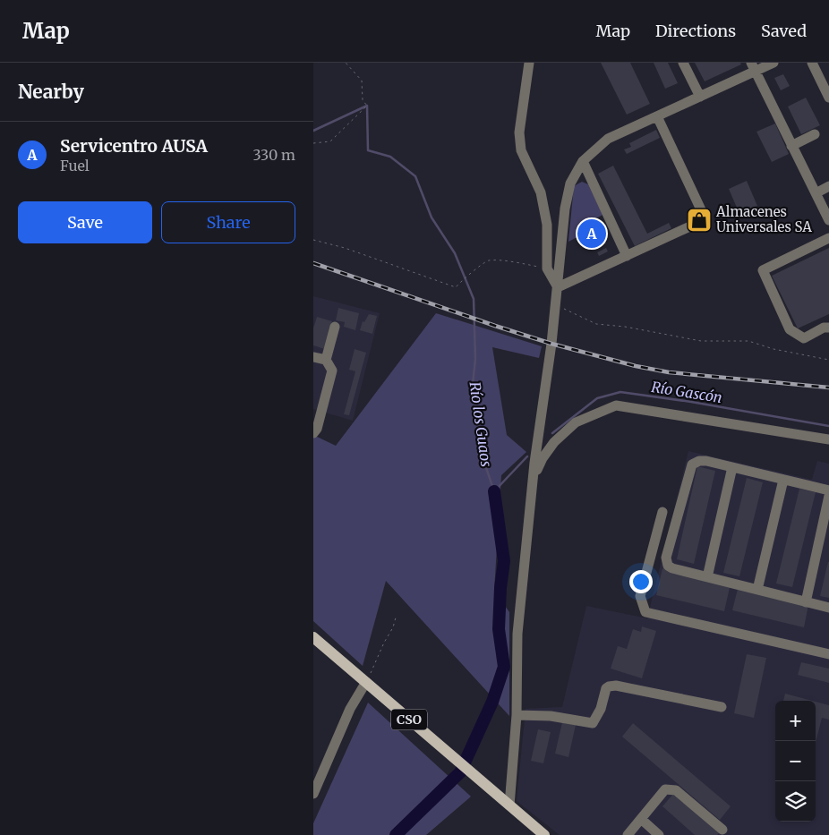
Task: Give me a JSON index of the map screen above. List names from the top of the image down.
{
  "streets": {
    "main road": ["CSO"]
  },
  "water": ["Río Gascón", "Río los Guaos"],
  "places": {
    "shop": ["Almacenes Universales SA"]
  },
  "page": {
    "header": "Map",
    "nav": ["Map", "Directions", "Saved"],
    "heading": "Nearby",
    "list": [
      {
        "mark": "A",
        "name": "Servicentro AUSA",
        "note": "Fuel",
        "value": "330 m"
      }
    ],
    "buttons": ["Save", "Share"],
    "pins": "A",
    "map_buttons": ["+", "−"]
  }
}
